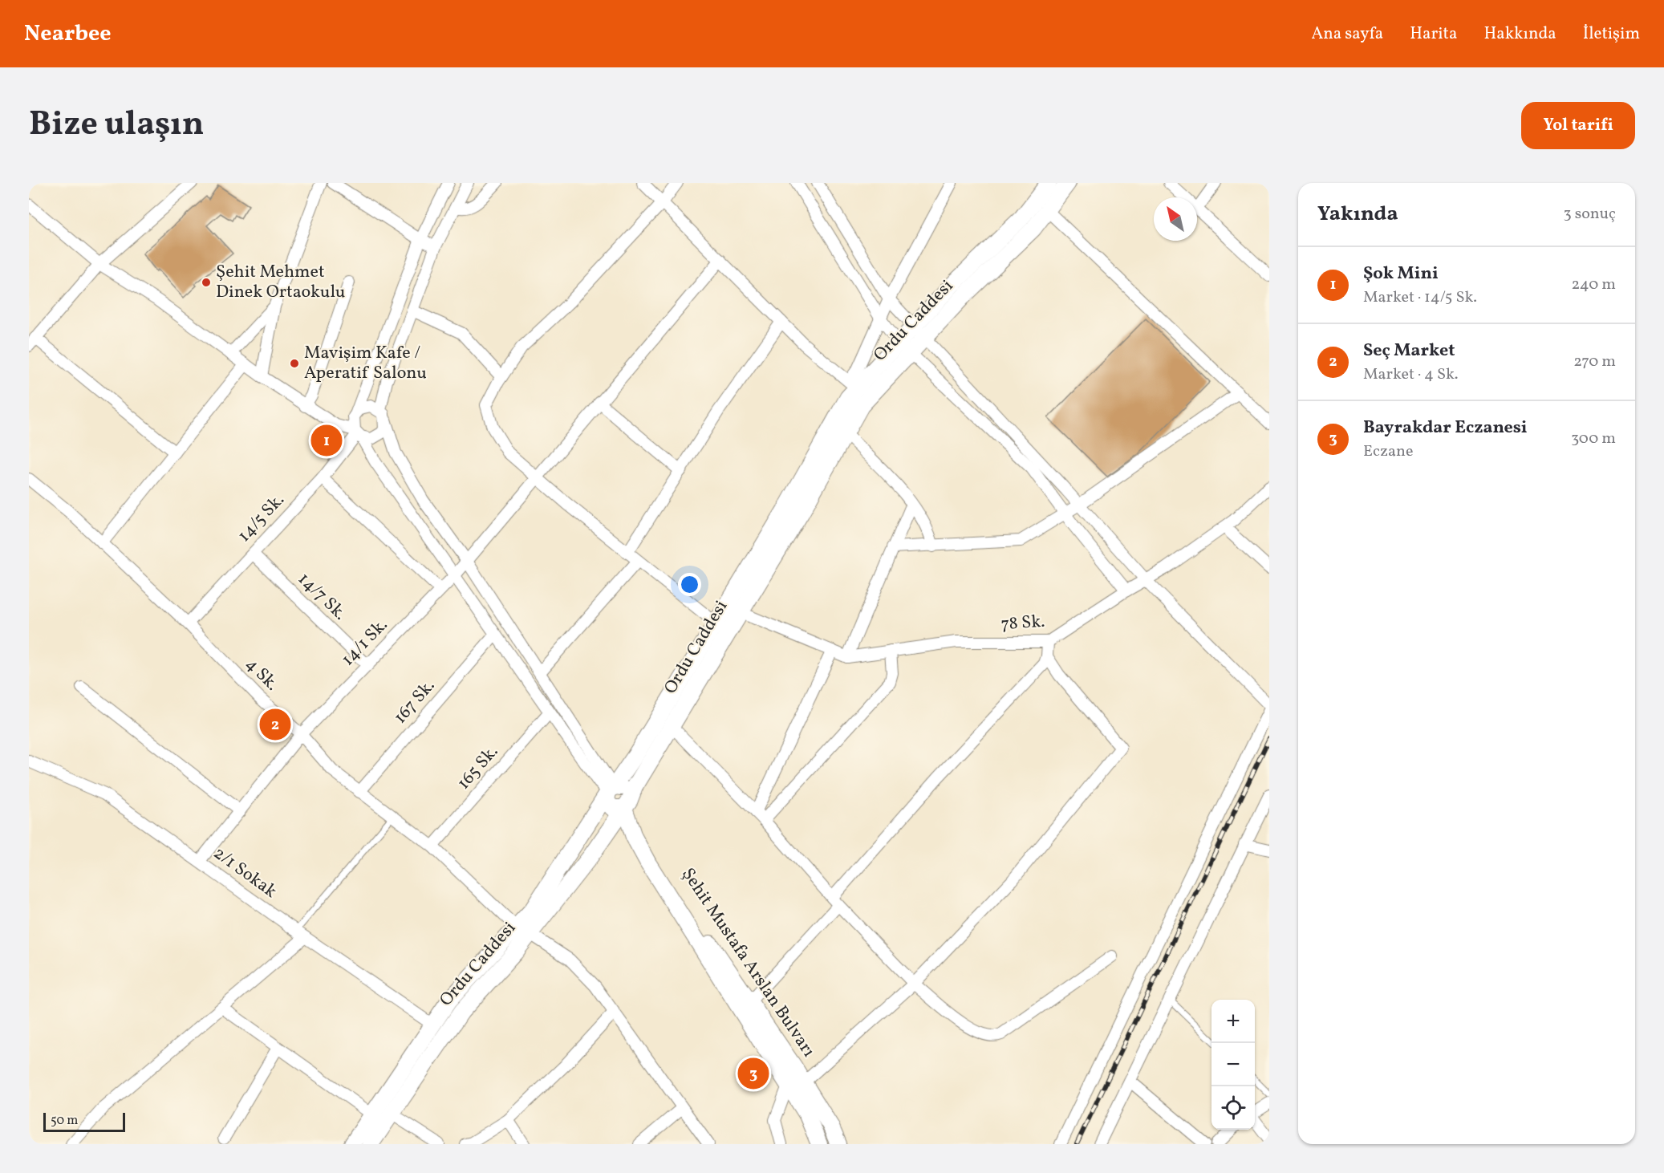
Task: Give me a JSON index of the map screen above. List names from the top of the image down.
{
  "streets": {
    "main road": ["Ordu Caddesi", "Şehit Mustafa Arslan Bulvarı"],
    "street": [
      "14/5 Sk.",
      "14/7 Sk.",
      "78 Sk.",
      "14/1 Sk.",
      "4 Sk.",
      "167 Sk.",
      "165 Sk.",
      "2/1 Sokak"
    ]
  },
  "crossings": [
    ["Ordu Caddesi", "4 Sk."],
    ["Ordu Caddesi", "2/1 Sokak"],
    ["Ordu Caddesi", "Şehit Mustafa Arslan Bulvarı"],
    ["14/5 Sk.", "14/7 Sk."],
    ["14/5 Sk.", "4 Sk."],
    ["14/7 Sk.", "14/1 Sk."],
    ["14/1 Sk.", "4 Sk."],
    ["14/1 Sk.", "2/1 Sokak"],
    ["4 Sk.", "167 Sk."],
    ["4 Sk.", "165 Sk."]
  ],
  "places": ["Şehit Mehmet Dinek Ortaokulu", "Mavişim Kafe / Aperatif Salonu"],
  "scale_bar": "50 m",
  "north": "top left",
  "page": {
    "header": "Nearbee",
    "nav": [
      "Ana sayfa",
      "Harita",
      "Hakkında",
      "İletişim"
    ],
    "title": "Bize ulaşın",
    "buttons": "Yol tarifi",
    "heading": ["Yakında", "3 sonuç"],
    "list": [
      {
        "mark": "1",
        "name": "Şok Mini",
        "note": "Market · 14/5 Sk.",
        "value": "240 m"
      },
      {
        "mark": "2",
        "name": "Seç Market",
        "note": "Market · 4 Sk.",
        "value": "270 m"
      },
      {
        "mark": "3",
        "name": "Bayrakdar Eczanesi",
        "note": "Eczane",
        "value": "300 m"
      }
    ],
    "pins": ["1", "2", "3"],
    "map_buttons": ["+", "−"],
    "scale": "50 m"
  }
}
